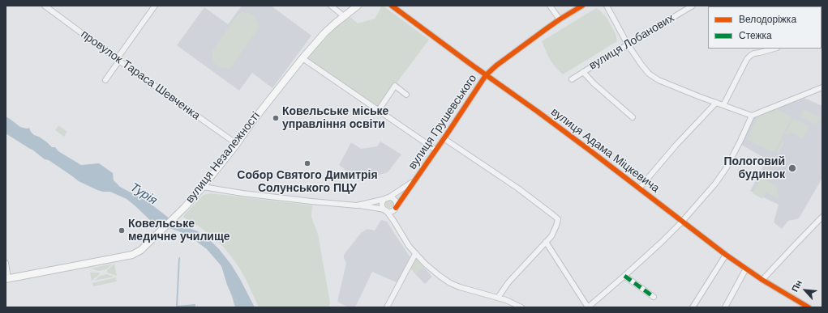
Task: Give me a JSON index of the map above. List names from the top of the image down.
{
  "streets": {
    "main road": ["вулиця Незалежності"],
    "street": [
      "вулиця Лобанових",
      "провулок Тараса Шевченка",
      "вулиця Грушевського",
      "вулиця Адама Міцкевича"
    ]
  },
  "crossings": [
    ["провулок Тараса Шевченка", "вулиця Незалежності"],
    ["вулиця Грушевського", "вулиця Адама Міцкевича"]
  ],
  "water": ["Турія"],
  "places": [
    "Ковельське міське управління освіти",
    "Собор Святого Димитрія Солунського ПЦУ",
    "Пологовий будинок",
    "Ковельське медичне училище"
  ],
  "legend": ["Велодоріжка", "Стежка"],
  "north": "top left"
}
